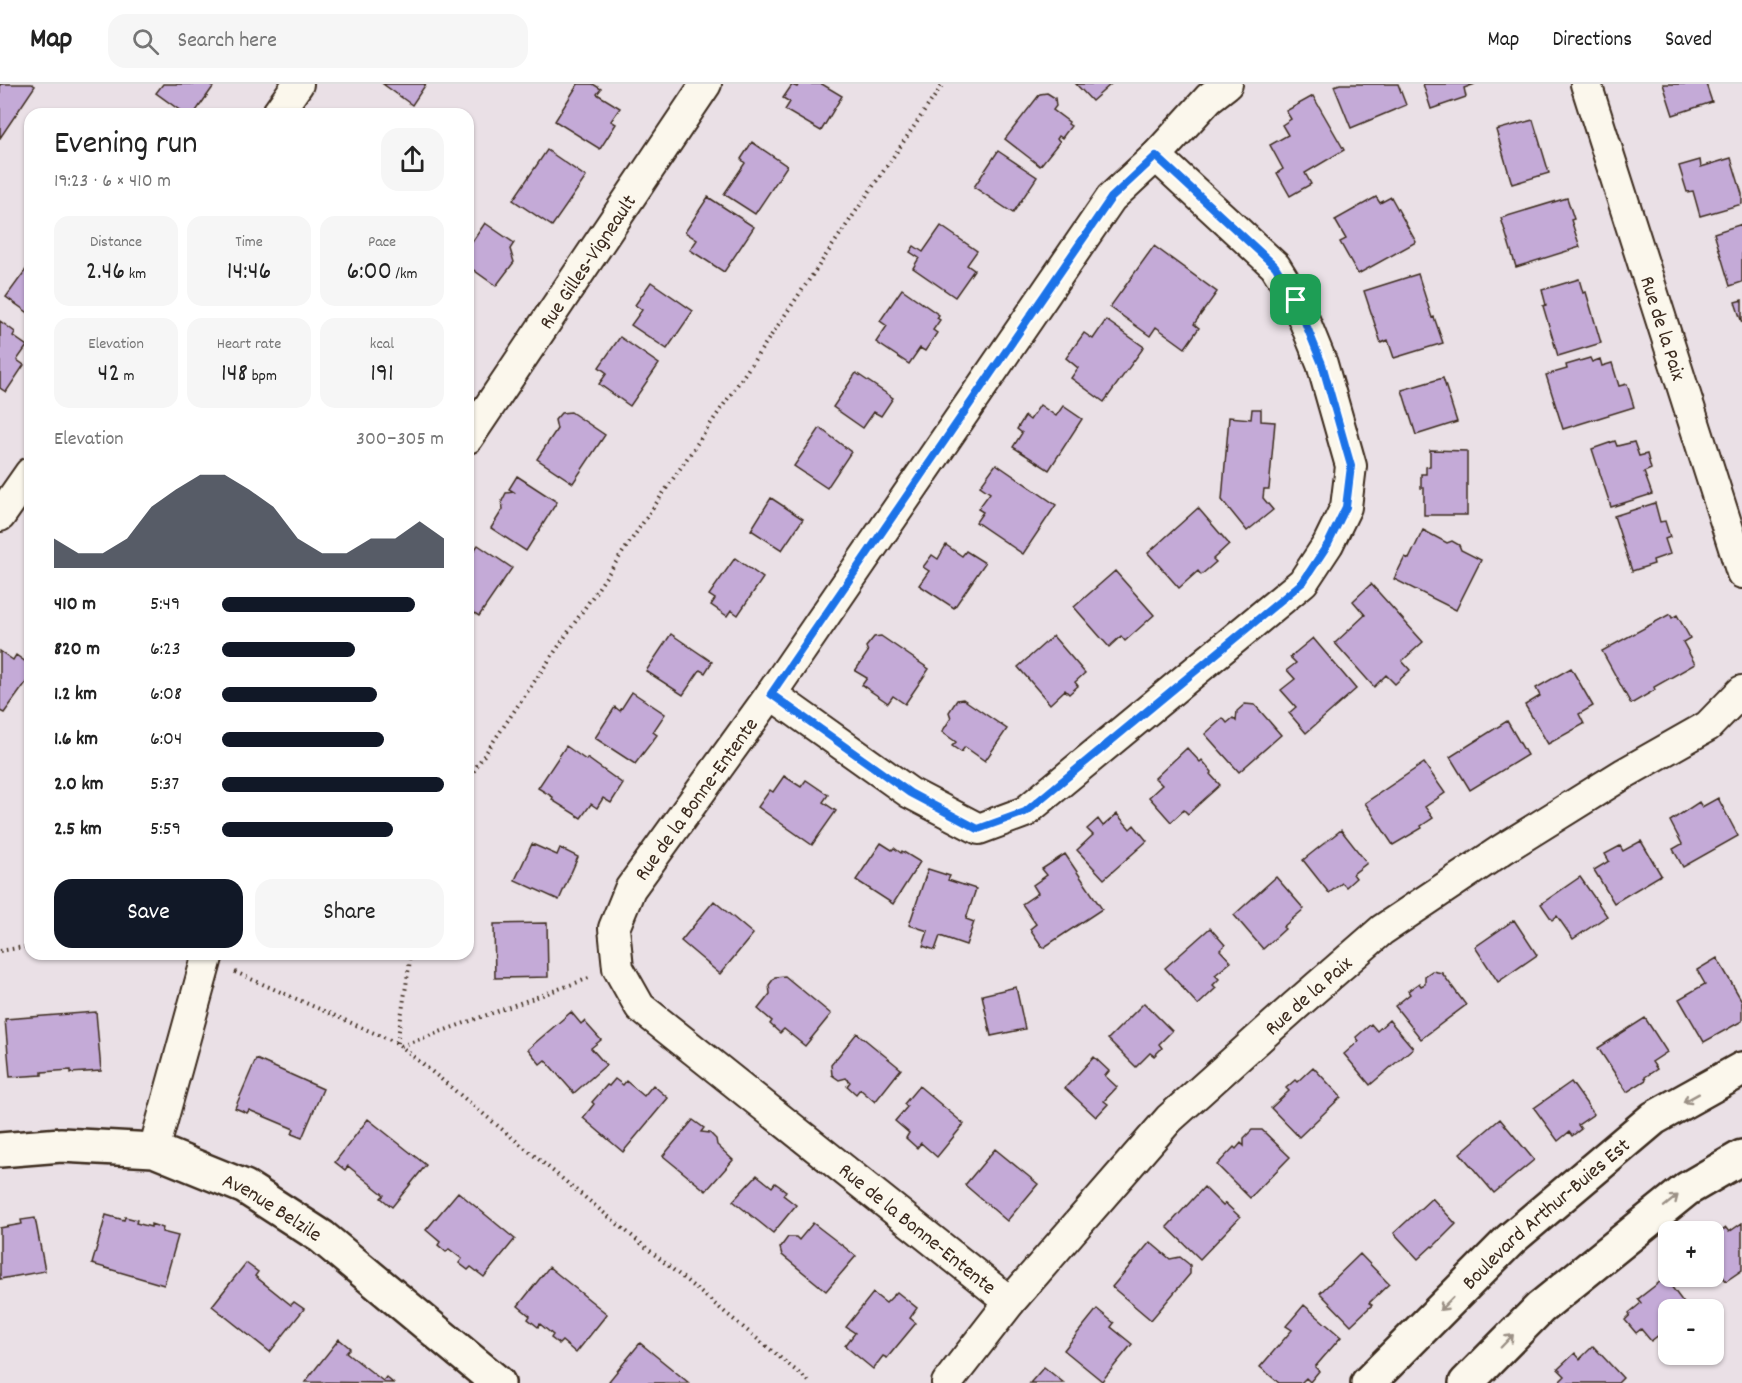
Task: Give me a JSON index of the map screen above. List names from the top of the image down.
{
  "streets": {
    "street": [
      "Rue Gilles-Vigneault",
      "Rue de la Paix",
      "Rue de la Bonne-Entente",
      "Avenue Belzile",
      "Boulevard Arthur-Buies Est"
    ]
  },
  "crossings": [
    ["Rue de la Paix", "Rue de la Bonne-Entente"]
  ],
  "page": {
    "header": "Map",
    "search": "Search here",
    "nav": ["Map", "Directions", "Saved"],
    "heading": ["Evening run", "19:23 · 6 × 410 m"],
    "stats": [
      ["Distance", "2.46 km"],
      ["Time", "14:46"],
      ["Pace", "6:00 /km"],
      ["Elevation", "42 m"],
      ["Heart rate", "148 bpm"],
      ["kcal", "191"]
    ],
    "chart": ["Elevation", "300–305 m"],
    "list": [
      {
        "name": "410 m",
        "note": "5:49"
      },
      {
        "name": "820 m",
        "note": "6:23"
      },
      {
        "name": "1.2 km",
        "note": "6:08"
      },
      {
        "name": "1.6 km",
        "note": "6:04"
      },
      {
        "name": "2.0 km",
        "note": "5:37"
      },
      {
        "name": "2.5 km",
        "note": "5:59"
      }
    ],
    "buttons": ["Save", "Share"],
    "map_buttons": ["+", "−"]
  }
}
